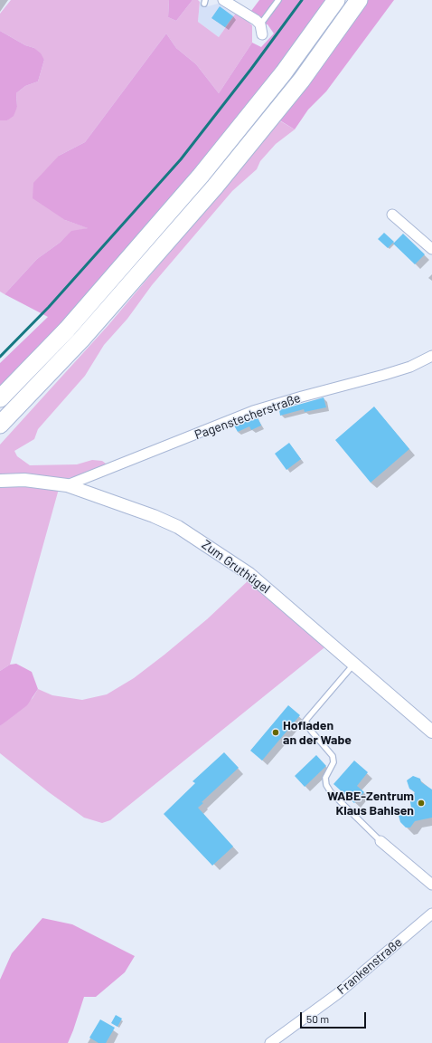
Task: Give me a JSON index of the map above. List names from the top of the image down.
{
  "streets": {
    "street": ["Pagenstecherstraße", "Zum Gruthügel", "Frankenstraße"]
  },
  "crossings": [
    ["Pagenstecherstraße", "Zum Gruthügel"]
  ],
  "places": ["Hofladen an der Wabe", "WABE-Zentrum Klaus Bahlsen"],
  "scale_bar": "50 m"
}
